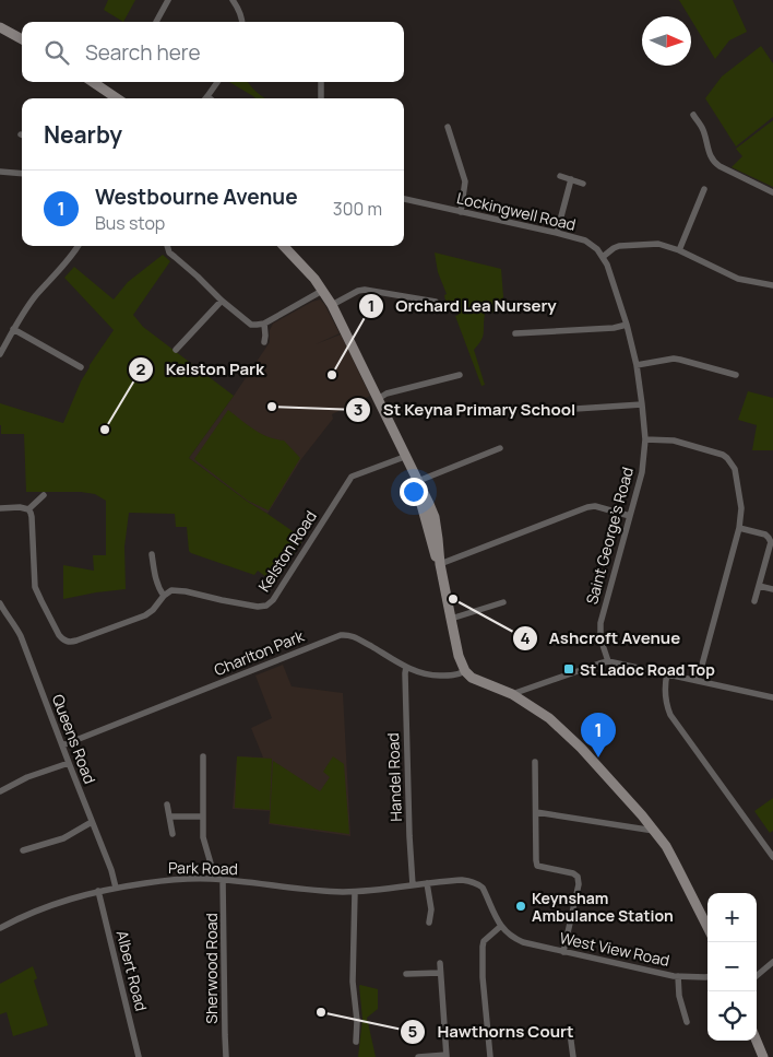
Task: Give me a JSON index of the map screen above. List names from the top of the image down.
{
  "streets": {
    "street": [
      "Lockingwell Road",
      "Saint George's Road",
      "Kelston Road",
      "Charlton Park",
      "Queens Road",
      "Handel Road",
      "Park Road",
      "West View Road",
      "Sherwood Road",
      "Albert Road"
    ]
  },
  "crossings": [
    ["Lockingwell Road", "Saint George's Road"],
    ["Charlton Park", "Queens Road"],
    ["Charlton Park", "Handel Road"],
    ["Queens Road", "Park Road"],
    ["Handel Road", "Park Road"],
    ["Handel Road", "West View Road"],
    ["Park Road", "West View Road"],
    ["Park Road", "Sherwood Road"],
    ["Park Road", "Albert Road"]
  ],
  "places": {
    "other": [
      "Orchard Lea Nursery",
      "St Keyna Primary School",
      "Kelston Park",
      "Ashcroft Avenue",
      "Keynsham Ambulance Station",
      "Hawthorns Court"
    ],
    "transit": ["St Ladoc Road Top"]
  },
  "north": "right",
  "page": {
    "search": "Search here",
    "heading": "Nearby",
    "list": [
      {
        "mark": "1",
        "name": "Westbourne Avenue",
        "note": "Bus stop",
        "value": "300 m"
      }
    ],
    "pins": "1",
    "map_buttons": ["+", "−"]
  }
}
